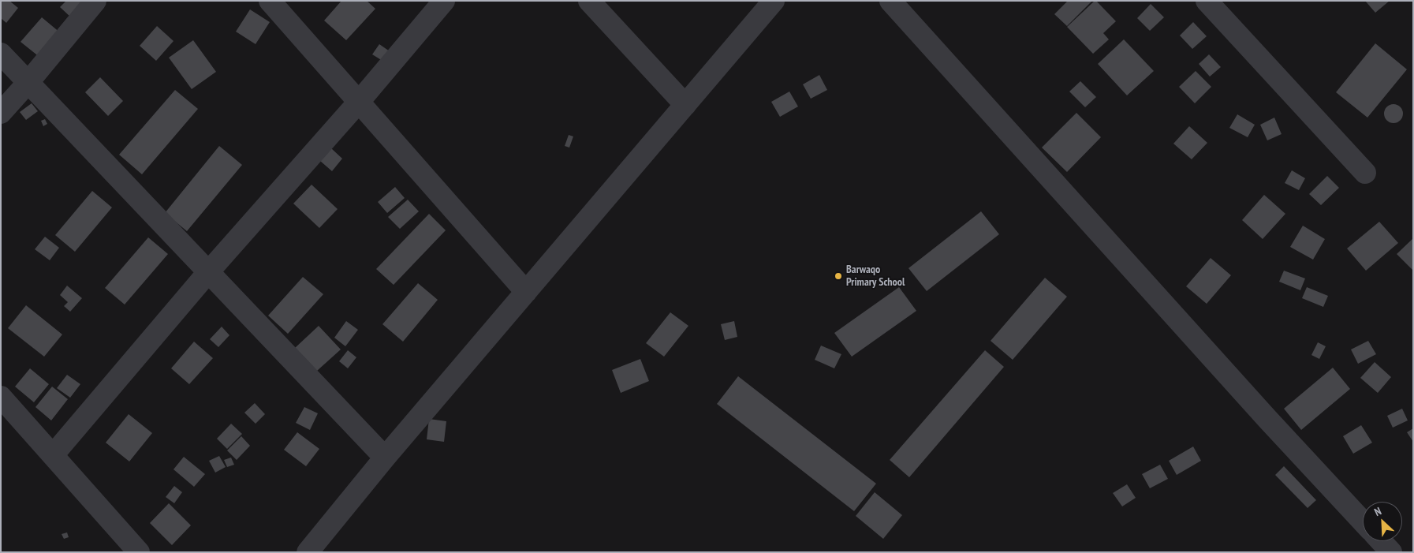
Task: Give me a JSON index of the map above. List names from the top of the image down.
{
  "places": ["Barwaqo Primary School"],
  "north": "top left"
}
